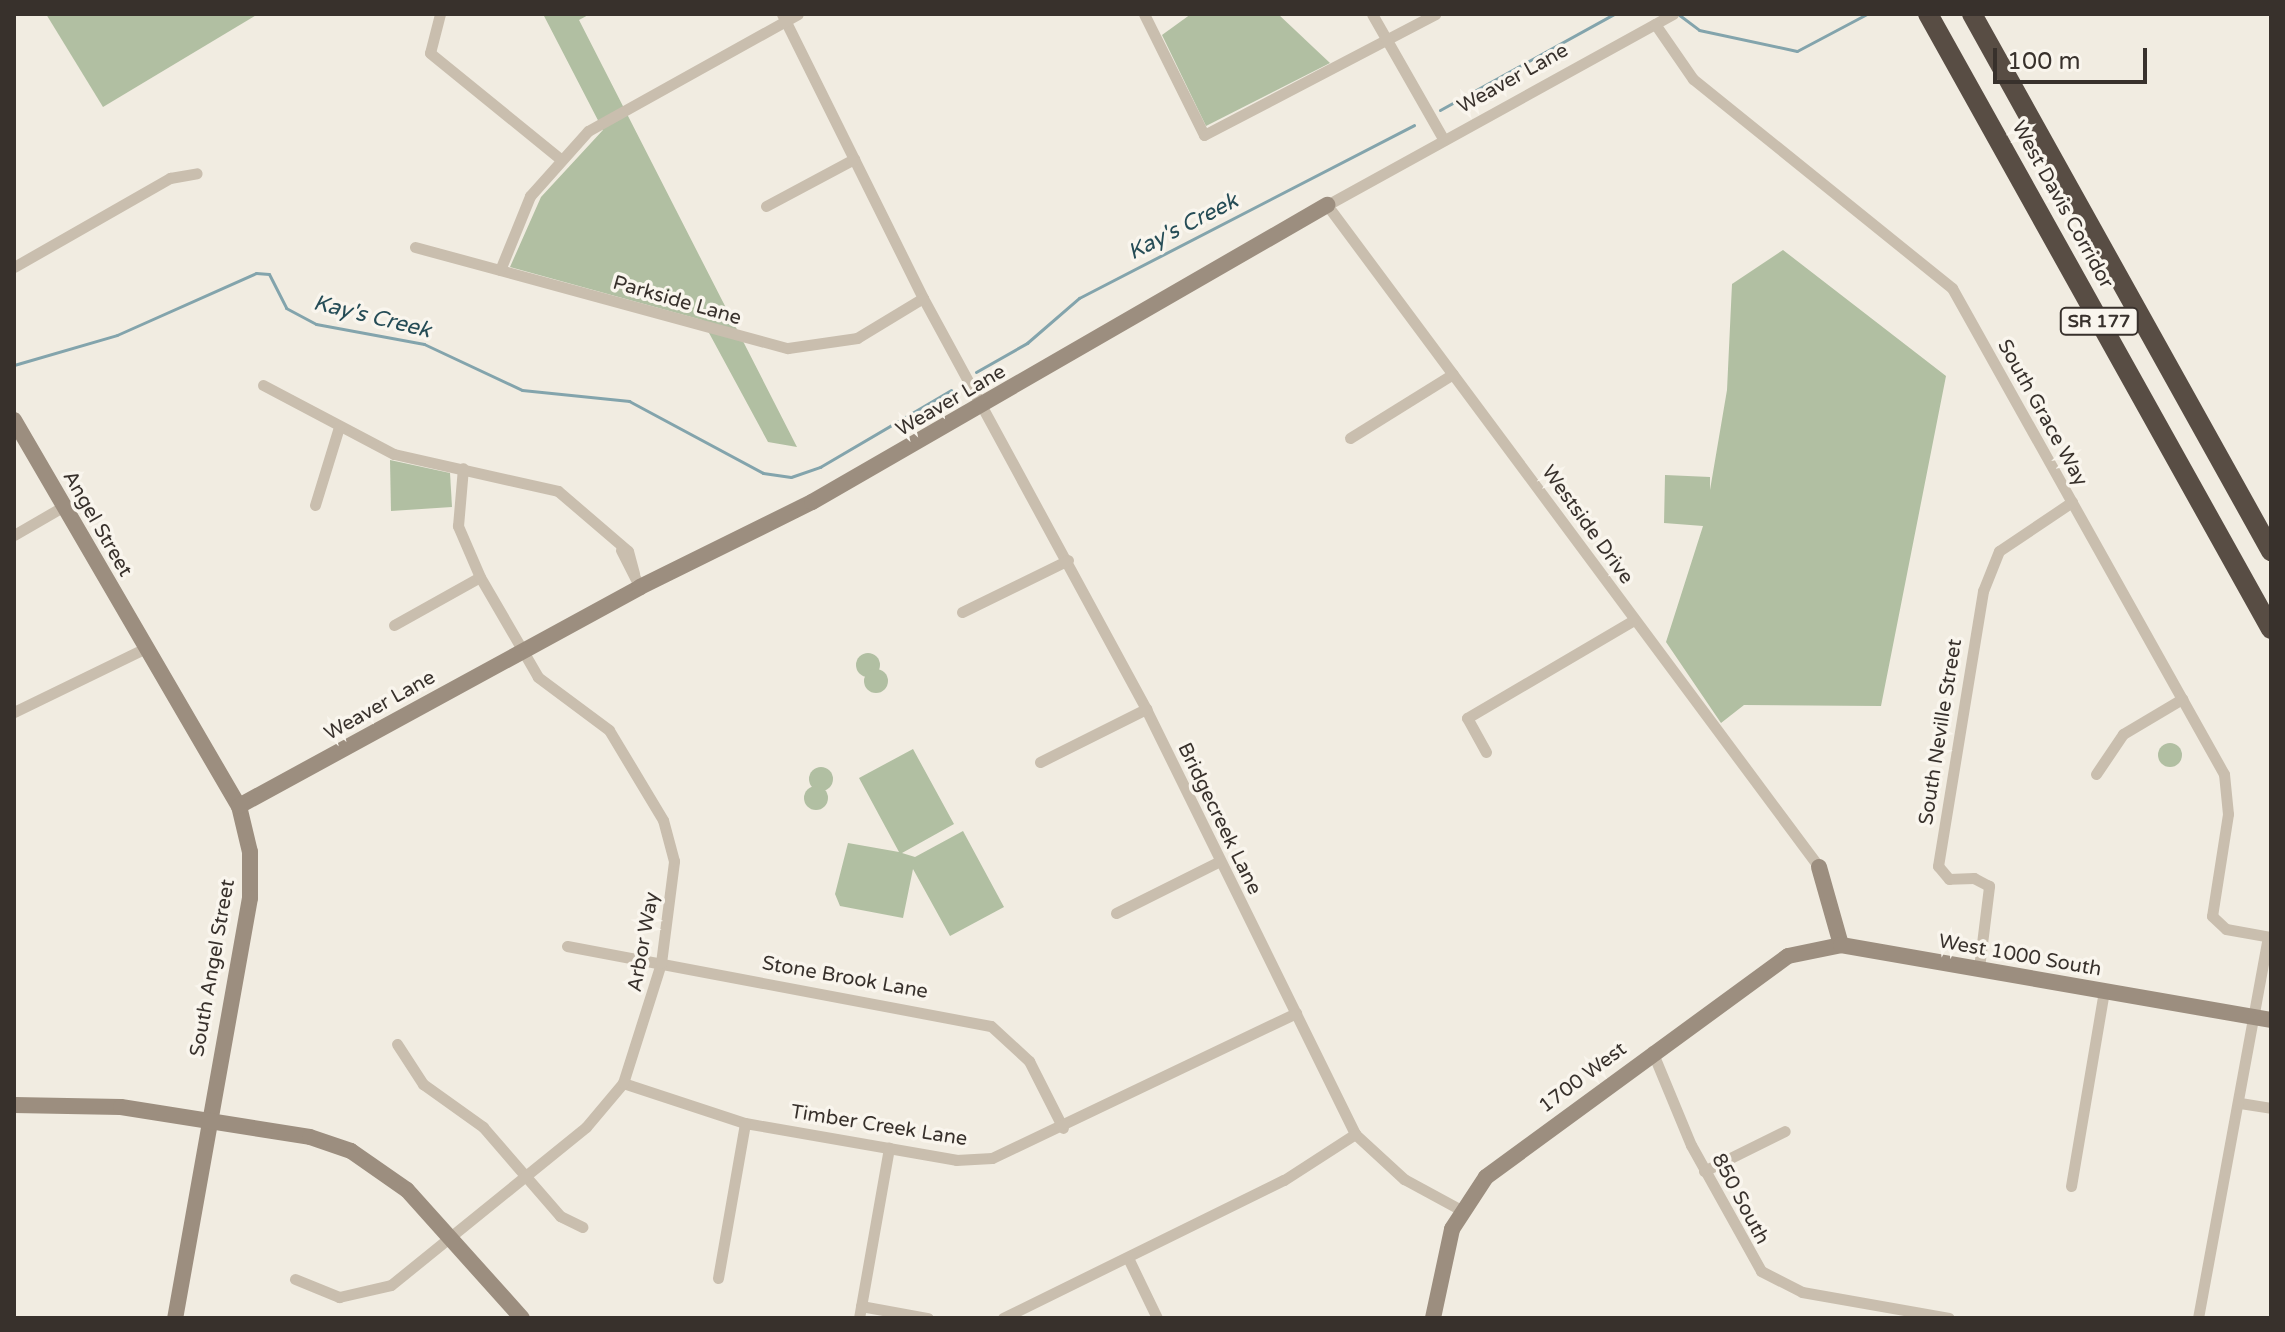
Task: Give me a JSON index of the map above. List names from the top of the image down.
{
  "streets": {
    "highway": ["West Davis Corridor", "SR 177"],
    "street": [
      "Weaver Lane",
      "Parkside Lane",
      "South Grace Way",
      "Angel Street",
      "Westside Drive",
      "South Neville Street",
      "Bridgecreek Lane",
      "Arbor Way",
      "West 1000 South",
      "South Angel Street",
      "Stone Brook Lane",
      "1700 West",
      "Timber Creek Lane",
      "850 South"
    ]
  },
  "crossings": [
    ["Weaver Lane", "South Grace Way"],
    ["Weaver Lane", "Westside Drive"],
    ["Weaver Lane", "Bridgecreek Lane"],
    ["Weaver Lane", "Arbor Way"],
    ["Weaver Lane", "South Angel Street"],
    ["Parkside Lane", "Bridgecreek Lane"],
    ["South Grace Way", "South Neville Street"],
    ["Angel Street", "South Angel Street"],
    ["South Neville Street", "West 1000 South"],
    ["Bridgecreek Lane", "1700 West"],
    ["Bridgecreek Lane", "Timber Creek Lane"],
    ["Arbor Way", "Stone Brook Lane"],
    ["Arbor Way", "Timber Creek Lane"],
    ["West 1000 South", "1700 West"],
    ["Stone Brook Lane", "Timber Creek Lane"],
    ["1700 West", "850 South"]
  ],
  "water": ["Kay's Creek"],
  "scale_bar": "100 m"
}
